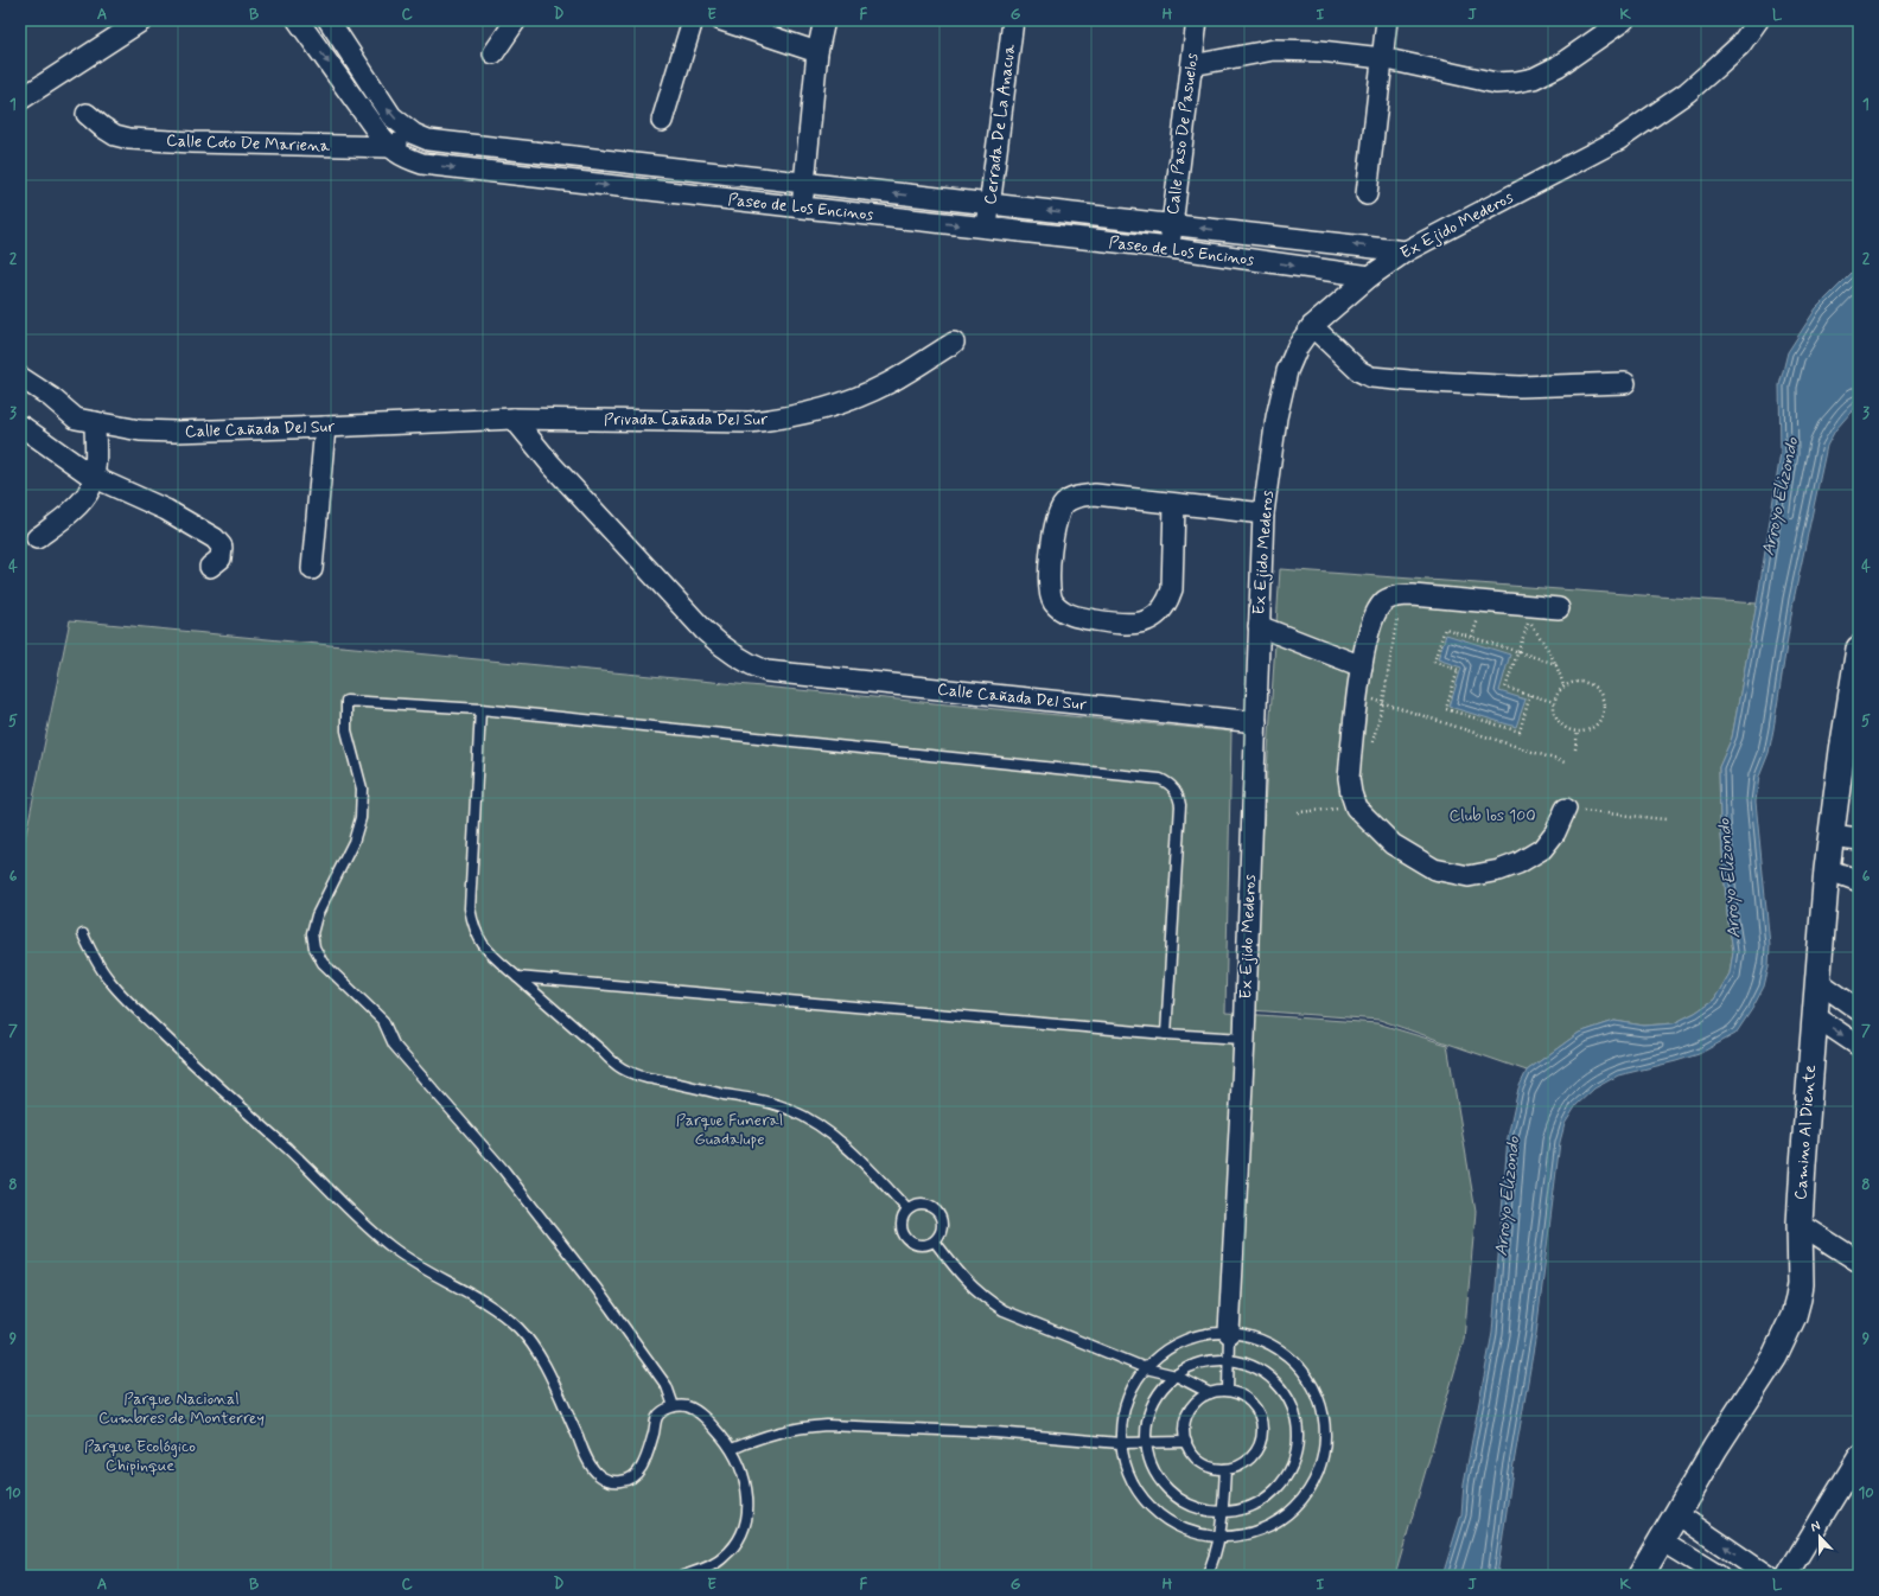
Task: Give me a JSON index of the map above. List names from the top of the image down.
{
  "streets": {
    "street": [
      "Cerrada De La Anacua",
      "Calle Paso De Pasuelos",
      "Calle Coto De Mariena",
      "Paseo de Los Encinos",
      "Ex Ejido Mederos",
      "Privada Cañada Del Sur",
      "Calle Cañada Del Sur",
      "Camino Al Diente"
    ]
  },
  "crossings": [
    ["Cerrada De La Anacua", "Paseo de Los Encinos"],
    ["Calle Paso De Pasuelos", "Paseo de Los Encinos"],
    ["Calle Coto De Mariena", "Paseo de Los Encinos"],
    ["Paseo de Los Encinos", "Ex Ejido Mederos"],
    ["Ex Ejido Mederos", "Calle Cañada Del Sur"],
    ["Privada Cañada Del Sur", "Calle Cañada Del Sur"]
  ],
  "water": ["Arroyo Elizondo"],
  "parks": [
    "Club los 100",
    "Parque Funeral Guadalupe",
    "Parque Nacional Cumbres de Monterrey",
    "Parque Ecológico Chipinque"
  ],
  "north": "top",
  "grid": {
    "columns": [
      "A",
      "B",
      "C",
      "D",
      "E",
      "F",
      "G",
      "H",
      "I",
      "J",
      "K",
      "L"
    ],
    "rows": [
      "1",
      "2",
      "3",
      "4",
      "5",
      "6",
      "7",
      "8",
      "9",
      "10"
    ]
  }
}
